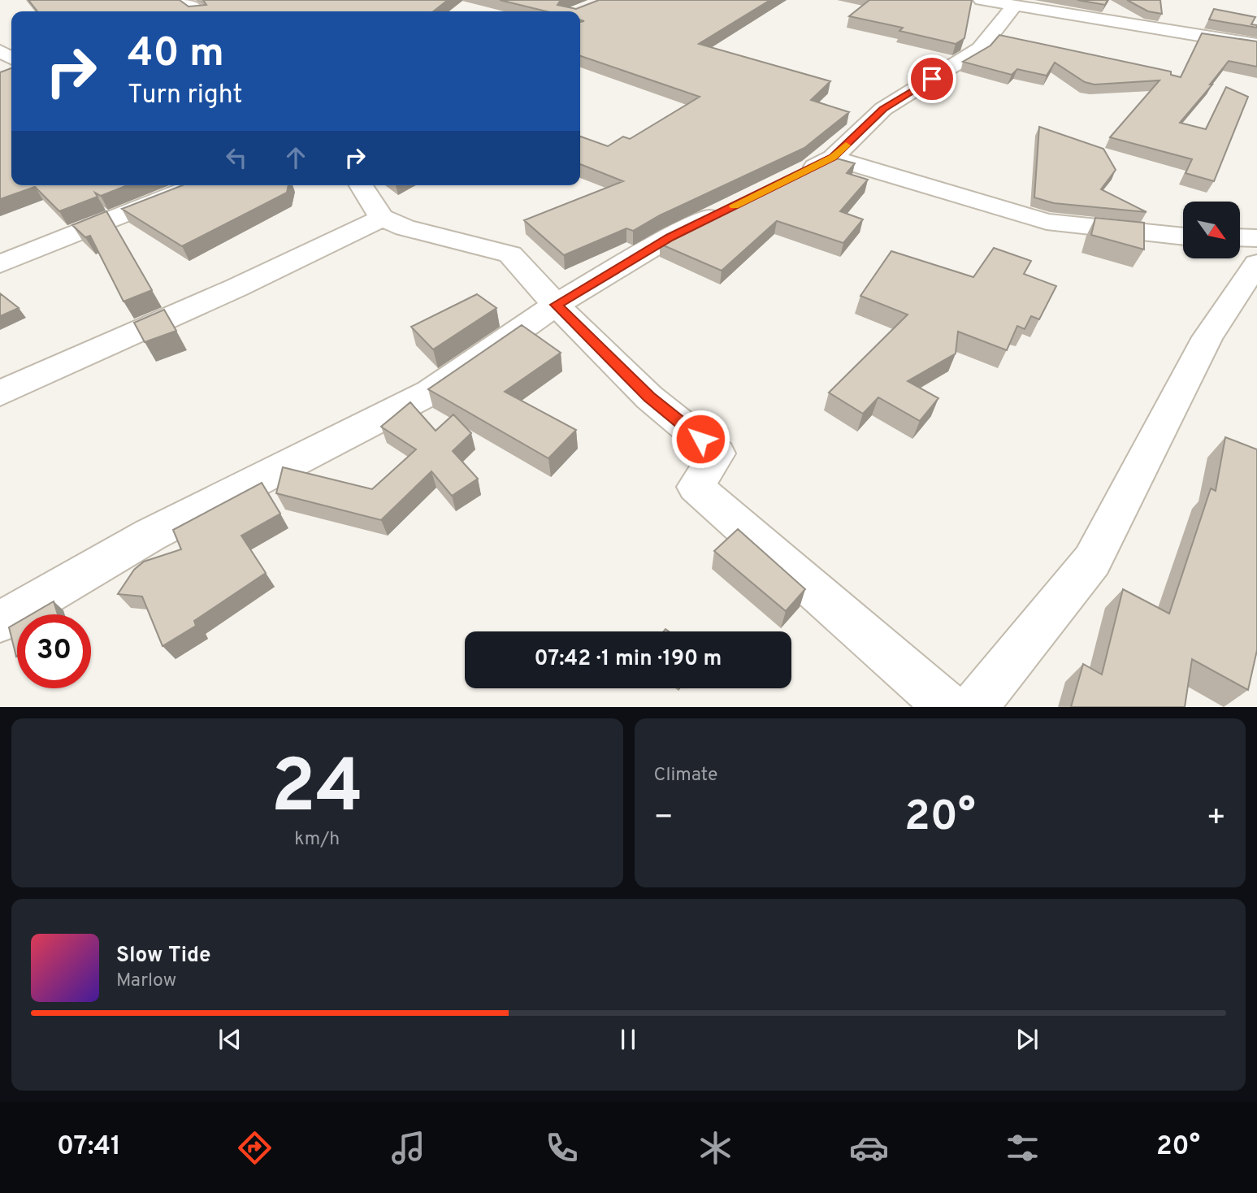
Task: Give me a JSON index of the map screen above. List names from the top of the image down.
{
  "north": "bottom right",
  "page": {
    "turn": ["40 m", "Turn right"],
    "limit": "30",
    "trip": "07:42 · 1 min · 190 m",
    "tile": [
      ["24", "km/h"],
      "Climate"
    ],
    "heat": ["−", "20°", "+"],
    "song": ["Slow Tide", "Marlow"],
    "tabs": ["07:41", "20°"]
  }
}
